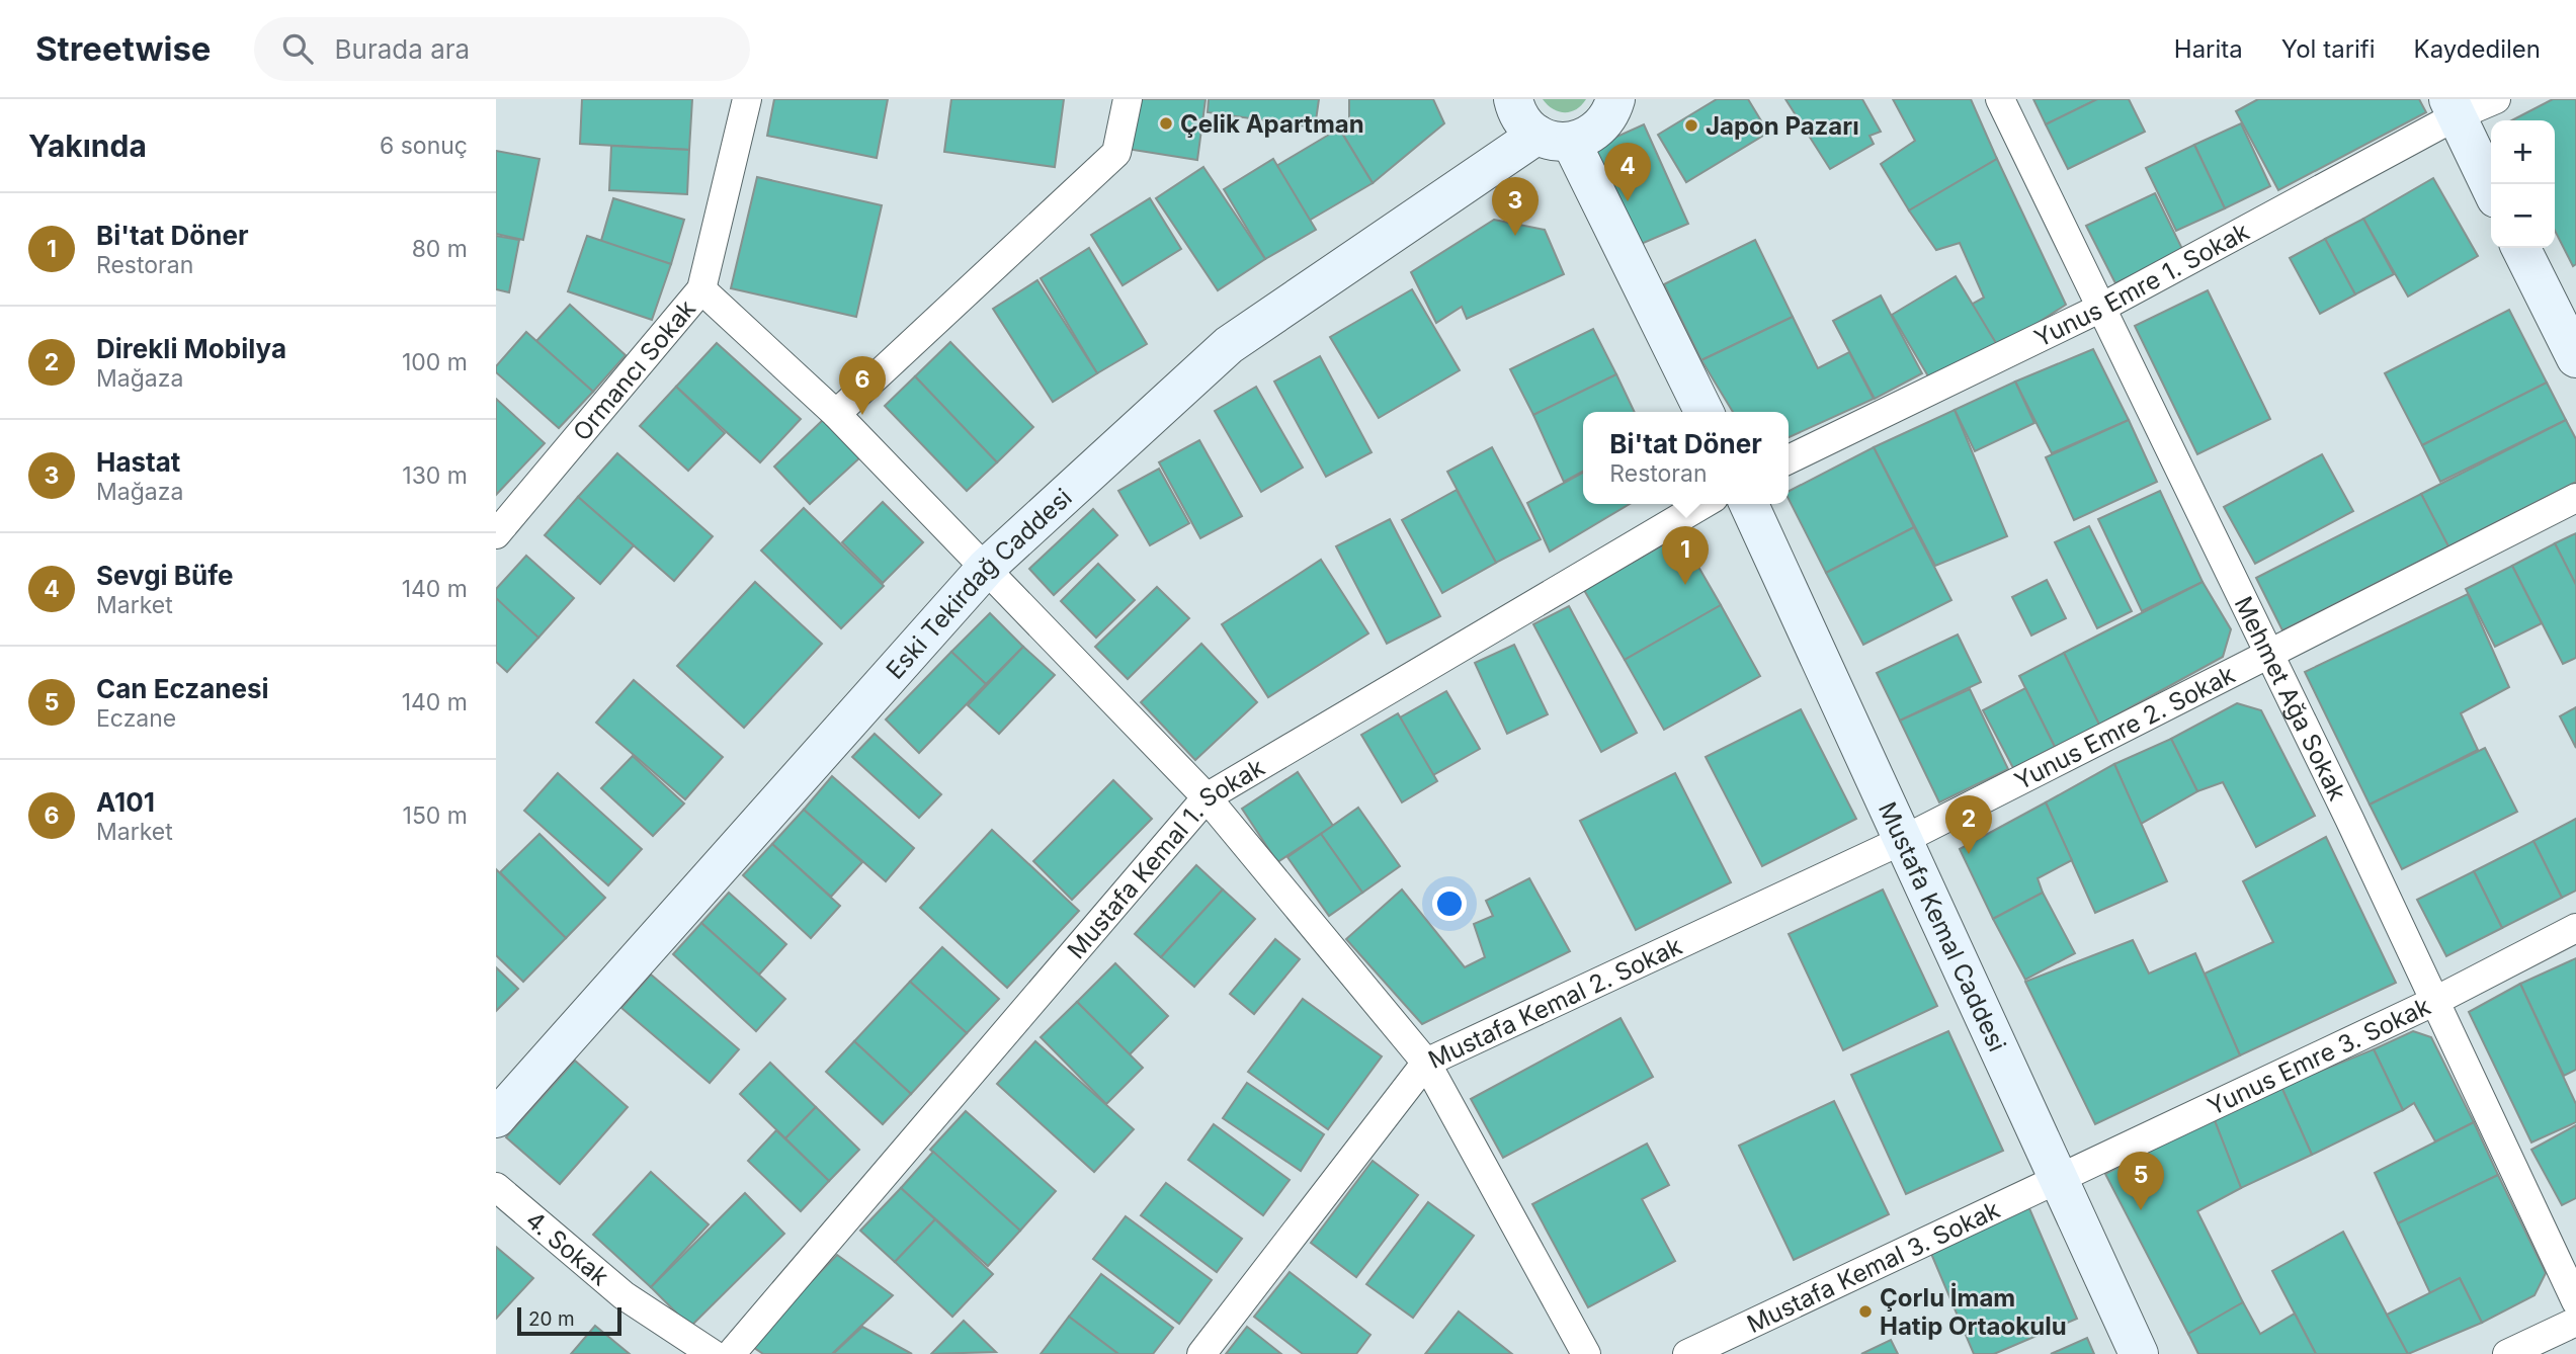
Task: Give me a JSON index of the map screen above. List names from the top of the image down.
{
  "streets": {
    "street": [
      "Yunus Emre 1. Sokak",
      "Ormancı Sokak",
      "Eski Tekirdağ Caddesi",
      "Mehmet Ağa Sokak",
      "Yunus Emre 2. Sokak",
      "Mustafa Kemal 1. Sokak",
      "Mustafa Kemal Caddesi",
      "Mustafa Kemal 2. Sokak",
      "Yunus Emre 3. Sokak",
      "4. Sokak",
      "Mustafa Kemal 3. Sokak"
    ]
  },
  "crossings": [
    ["Yunus Emre 1. Sokak", "Mehmet Ağa Sokak"],
    ["Mehmet Ağa Sokak", "Yunus Emre 2. Sokak"],
    ["Mehmet Ağa Sokak", "Yunus Emre 3. Sokak"],
    ["Yunus Emre 2. Sokak", "Mustafa Kemal Caddesi"],
    ["Yunus Emre 2. Sokak", "Mustafa Kemal 2. Sokak"],
    ["Mustafa Kemal Caddesi", "Mustafa Kemal 2. Sokak"],
    ["Mustafa Kemal Caddesi", "Yunus Emre 3. Sokak"],
    ["Mustafa Kemal Caddesi", "Mustafa Kemal 3. Sokak"],
    ["Yunus Emre 3. Sokak", "Mustafa Kemal 3. Sokak"]
  ],
  "places": ["Çelik Apartman", "Japon Pazarı", "Çorlu İmam Hatip Ortaokulu"],
  "scale_bar": "20 m",
  "page": {
    "header": "Streetwise",
    "search": "Burada ara",
    "nav": ["Harita", "Yol tarifi", "Kaydedilen"],
    "heading": ["Yakında", "6 sonuç"],
    "map_buttons": ["+", "−"],
    "pins": [
      "4",
      "3",
      "6",
      "1",
      "2",
      "5"
    ],
    "list": [
      {
        "mark": "1",
        "name": "Bi'tat Döner",
        "note": "Restoran",
        "value": "80 m"
      },
      {
        "mark": "2",
        "name": "Direkli Mobilya",
        "note": "Mağaza",
        "value": "100 m"
      },
      {
        "mark": "3",
        "name": "Hastat",
        "note": "Mağaza",
        "value": "130 m"
      },
      {
        "mark": "4",
        "name": "Sevgi Büfe",
        "note": "Market",
        "value": "140 m"
      },
      {
        "mark": "5",
        "name": "Can Eczanesi",
        "note": "Eczane",
        "value": "140 m"
      },
      {
        "mark": "6",
        "name": "A101",
        "note": "Market",
        "value": "150 m"
      }
    ],
    "popup": ["Bi'tat Döner", "Restoran"],
    "scale": "20 m"
  }
}
